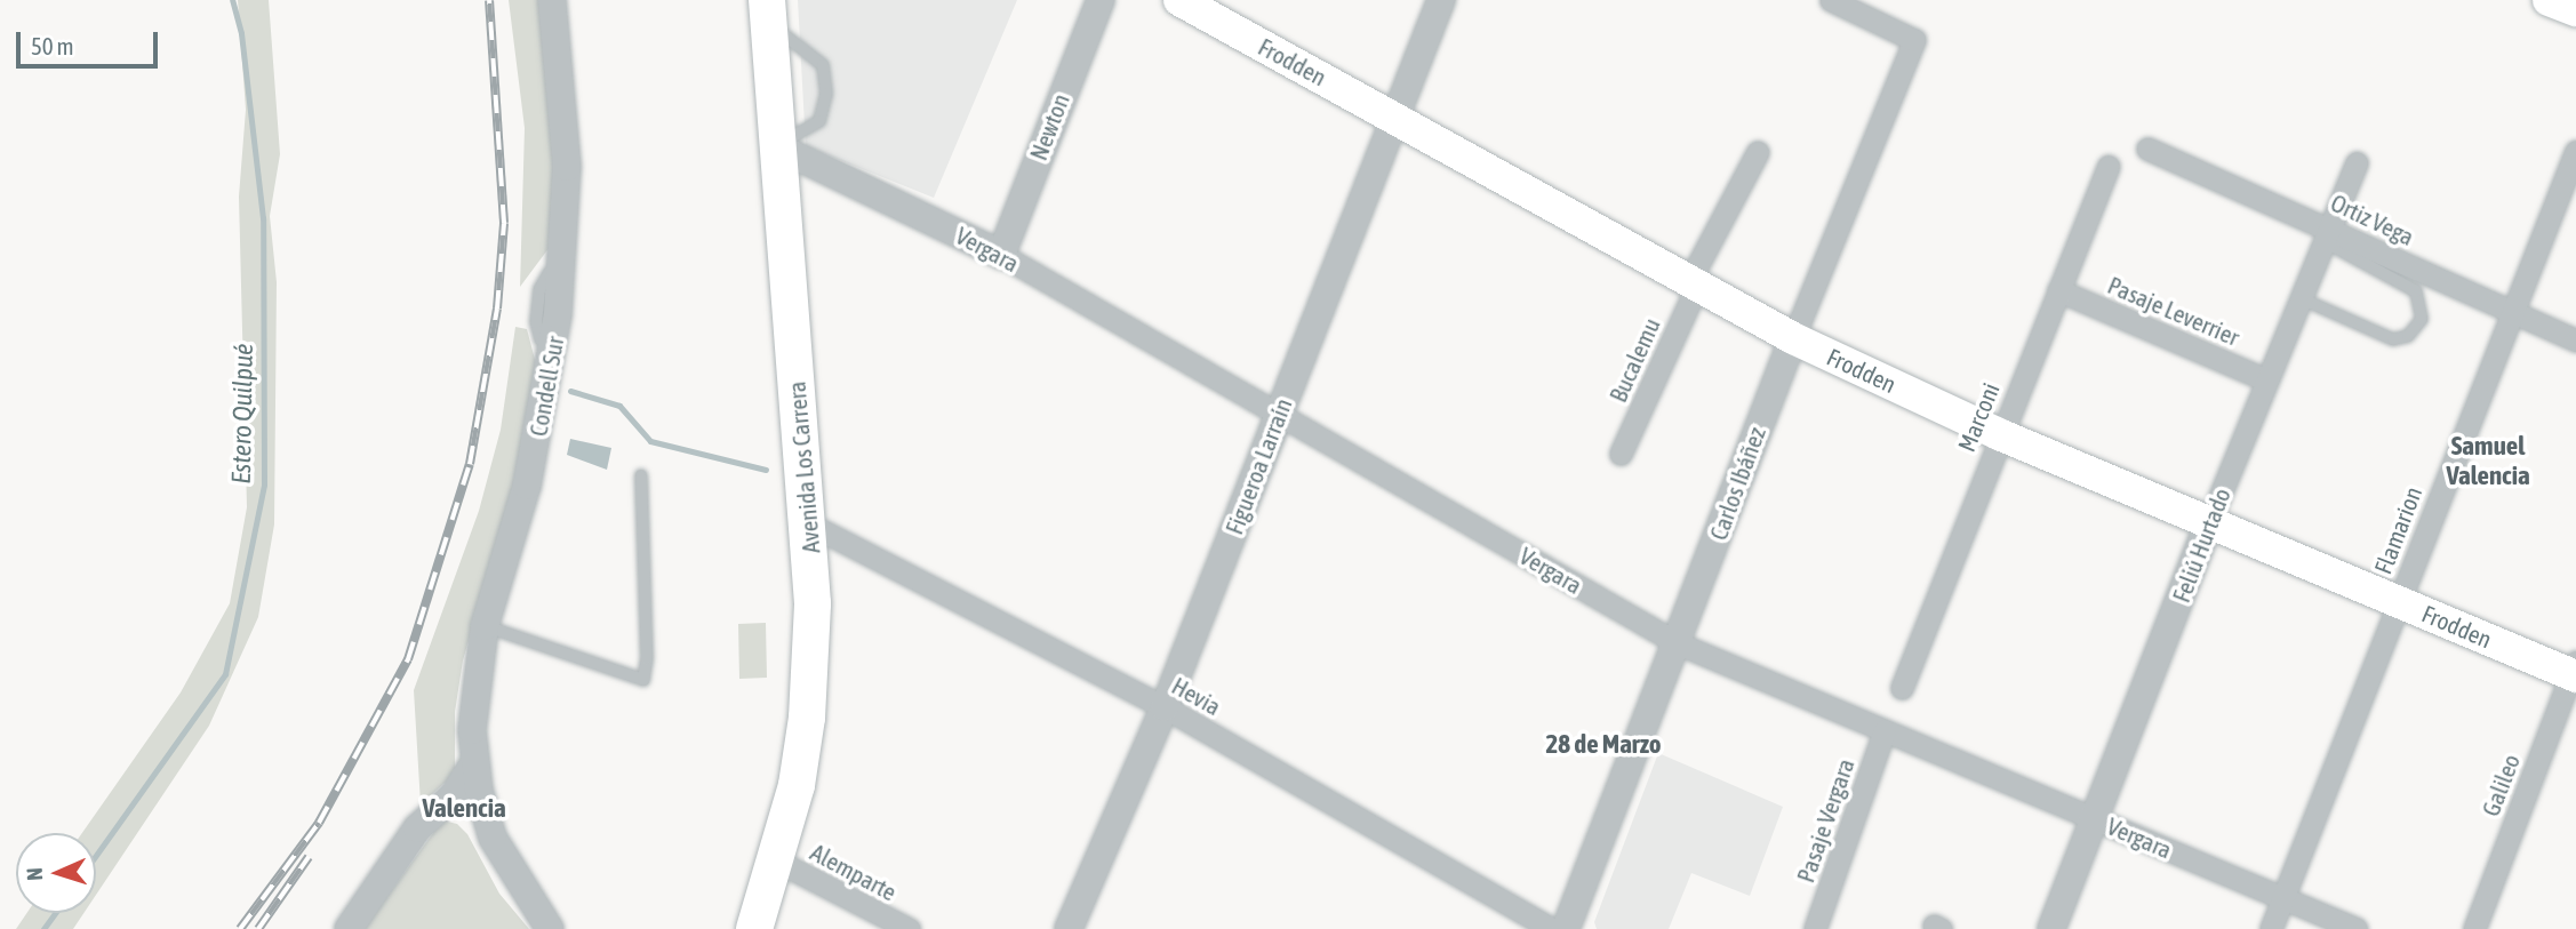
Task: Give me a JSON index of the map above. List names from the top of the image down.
{
  "streets": {
    "main road": ["Frodden", "Avenida Los Carrera"],
    "street": [
      "Newton",
      "Ortiz Vega",
      "Vergara",
      "Pasaje Leverrier",
      "Bucalemu",
      "Condell Sur",
      "Marconi",
      "Figueroa Larraín",
      "Carlos Ibáñez",
      "Flamarion",
      "Feliú Hurtado",
      "Hevia",
      "Galileo",
      "Pasaje Vergara",
      "Alemparte"
    ]
  },
  "crossings": [
    ["Frodden", "Bucalemu"],
    ["Frodden", "Marconi"],
    ["Frodden", "Figueroa Larraín"],
    ["Frodden", "Carlos Ibáñez"],
    ["Frodden", "Flamarion"],
    ["Frodden", "Feliú Hurtado"],
    ["Frodden", "Galileo"],
    ["Newton", "Vergara"],
    ["Ortiz Vega", "Flamarion"],
    ["Ortiz Vega", "Feliú Hurtado"],
    ["Vergara", "Figueroa Larraín"],
    ["Vergara", "Avenida Los Carrera"],
    ["Vergara", "Carlos Ibáñez"],
    ["Vergara", "Flamarion"],
    ["Vergara", "Feliú Hurtado"],
    ["Vergara", "Pasaje Vergara"],
    ["Pasaje Leverrier", "Marconi"],
    ["Pasaje Leverrier", "Feliú Hurtado"],
    ["Figueroa Larraín", "Hevia"],
    ["Avenida Los Carrera", "Hevia"],
    ["Avenida Los Carrera", "Alemparte"]
  ],
  "districts": ["Samuel Valencia", "28 de Marzo", "Valencia"],
  "water": ["Estero Quilpué"],
  "scale_bar": "50 m",
  "north": "left"
}
